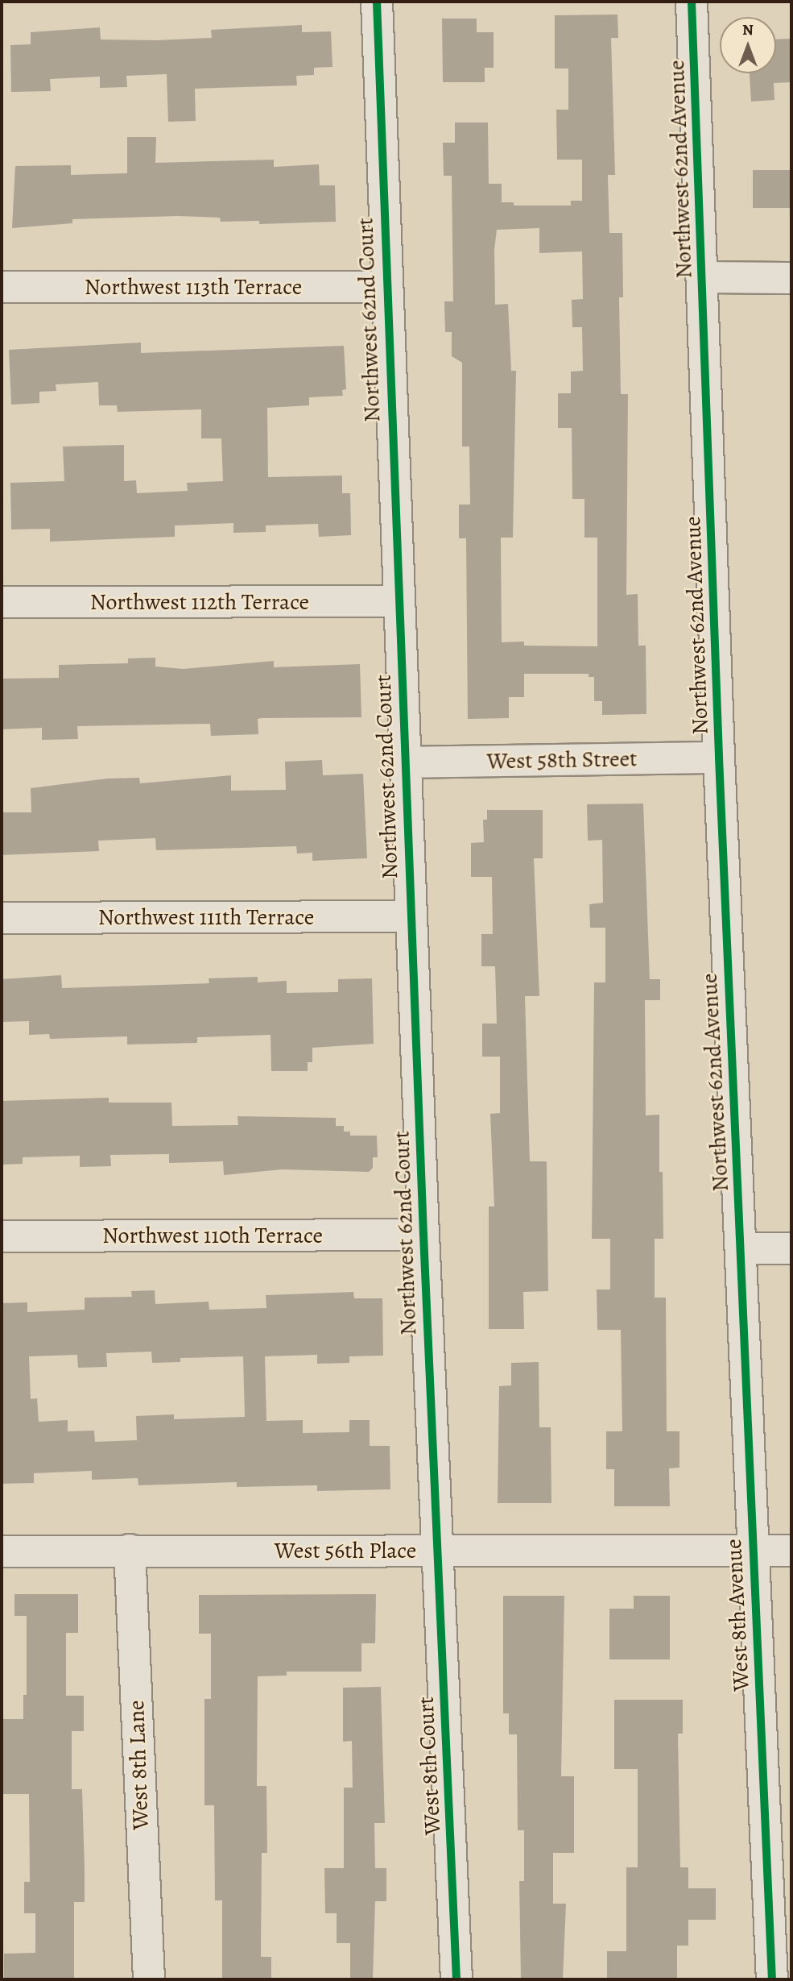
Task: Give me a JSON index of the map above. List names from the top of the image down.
{
  "streets": {
    "street": [
      "Northwest 62nd Avenue",
      "Northwest 113th Terrace",
      "Northwest 62nd Court",
      "Northwest 112th Terrace",
      "West 58th Street",
      "Northwest 111th Terrace",
      "Northwest 110th Terrace",
      "West 56th Place",
      "West 8th Avenue",
      "West 8th Lane",
      "West 8th Court"
    ]
  },
  "crossings": [
    ["Northwest 62nd Avenue", "West 58th Street"],
    ["Northwest 62nd Avenue", "West 8th Avenue"],
    ["Northwest 113th Terrace", "Northwest 62nd Court"],
    ["Northwest 62nd Court", "Northwest 112th Terrace"],
    ["Northwest 62nd Court", "West 58th Street"],
    ["Northwest 62nd Court", "Northwest 111th Terrace"],
    ["Northwest 62nd Court", "Northwest 110th Terrace"],
    ["Northwest 62nd Court", "West 56th Place"],
    ["Northwest 62nd Court", "West 8th Court"],
    ["West 56th Place", "West 8th Avenue"],
    ["West 56th Place", "West 8th Lane"],
    ["West 56th Place", "West 8th Court"]
  ],
  "north": "top"
}
